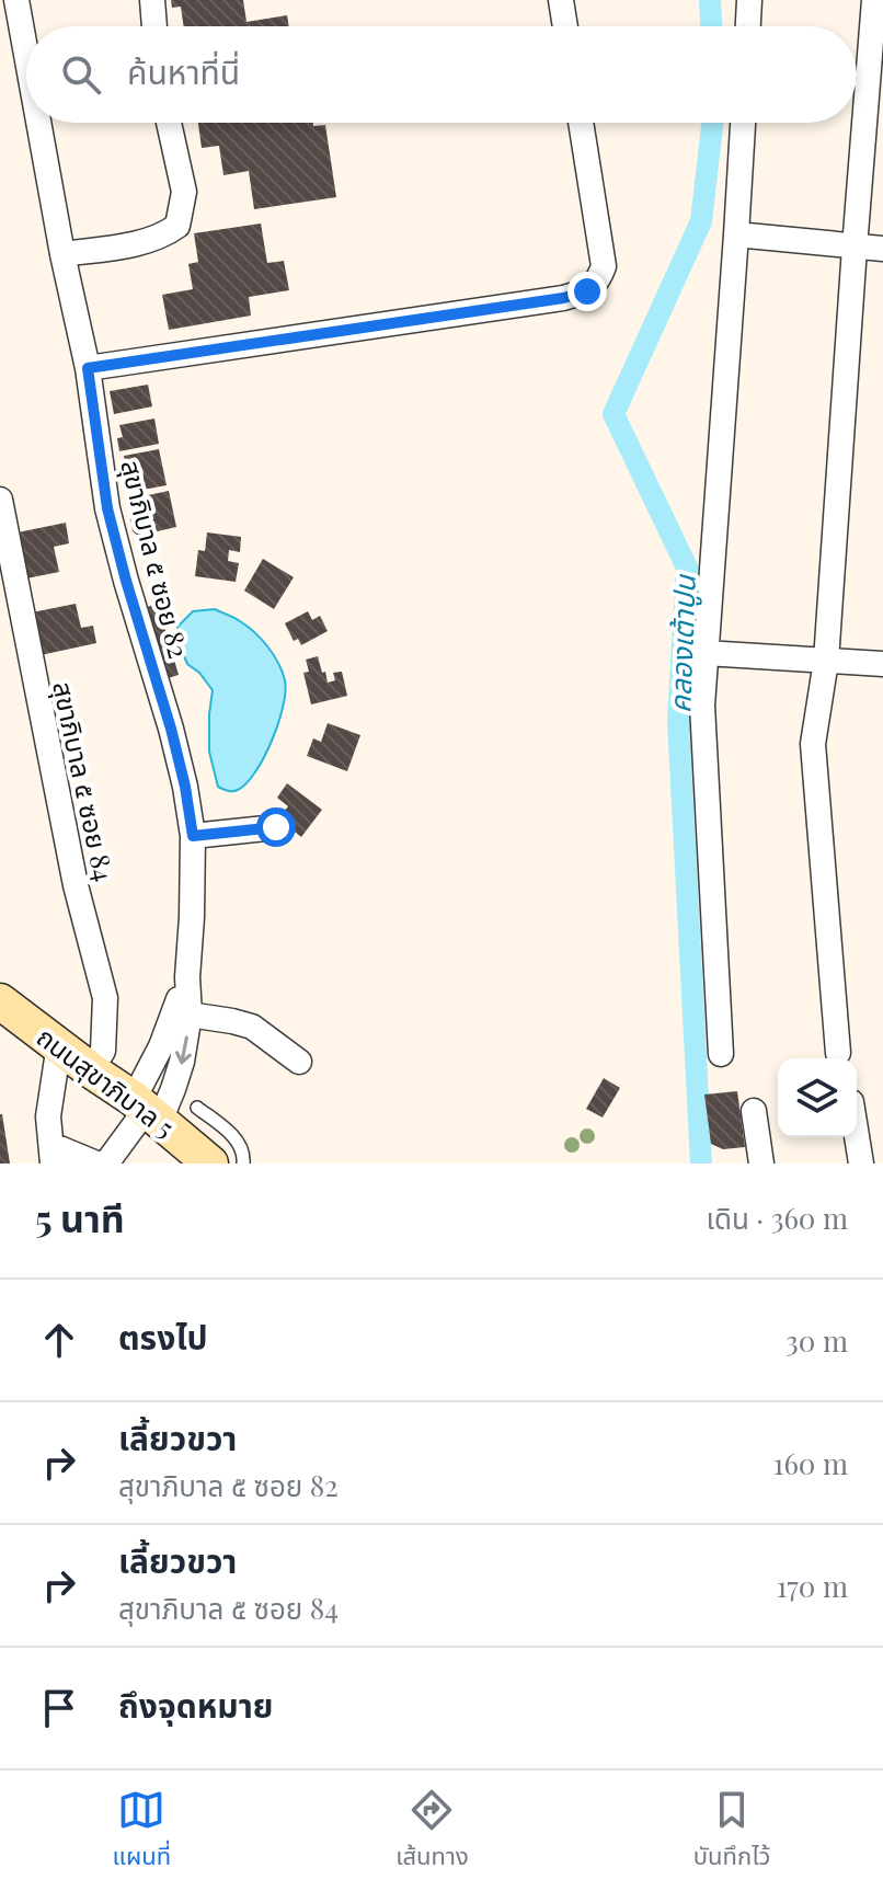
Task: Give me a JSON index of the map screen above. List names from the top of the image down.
{
  "streets": {
    "main road": ["ถนนสุขาภิบาล 5"],
    "street": ["สุขาภิบาล ๕ ซอย 82", "สุขาภิบาล ๕ ซอย 84"]
  },
  "crossings": [
    ["สุขาภิบาล ๕ ซอย 82", "ถนนสุขาภิบาล 5"],
    ["สุขาภิบาล ๕ ซอย 84", "ถนนสุขาภิบาล 5"]
  ],
  "water": ["คลองเต้าปูน"],
  "page": {
    "search": "ค้นหาที่นี่",
    "heading": ["5 นาที", "เดิน · 360 m"],
    "list": [
      ["ตรงไป", "30 m"],
      ["เลี้ยวขวา", "สุขาภิบาล ๕ ซอย 82", "160 m"],
      ["เลี้ยวขวา", "สุขาภิบาล ๕ ซอย 84", "170 m"],
      "ถึงจุดหมาย"
    ],
    "nav": ["แผนที่", "เส้นทาง", "บันทึกไว้"]
  }
}
